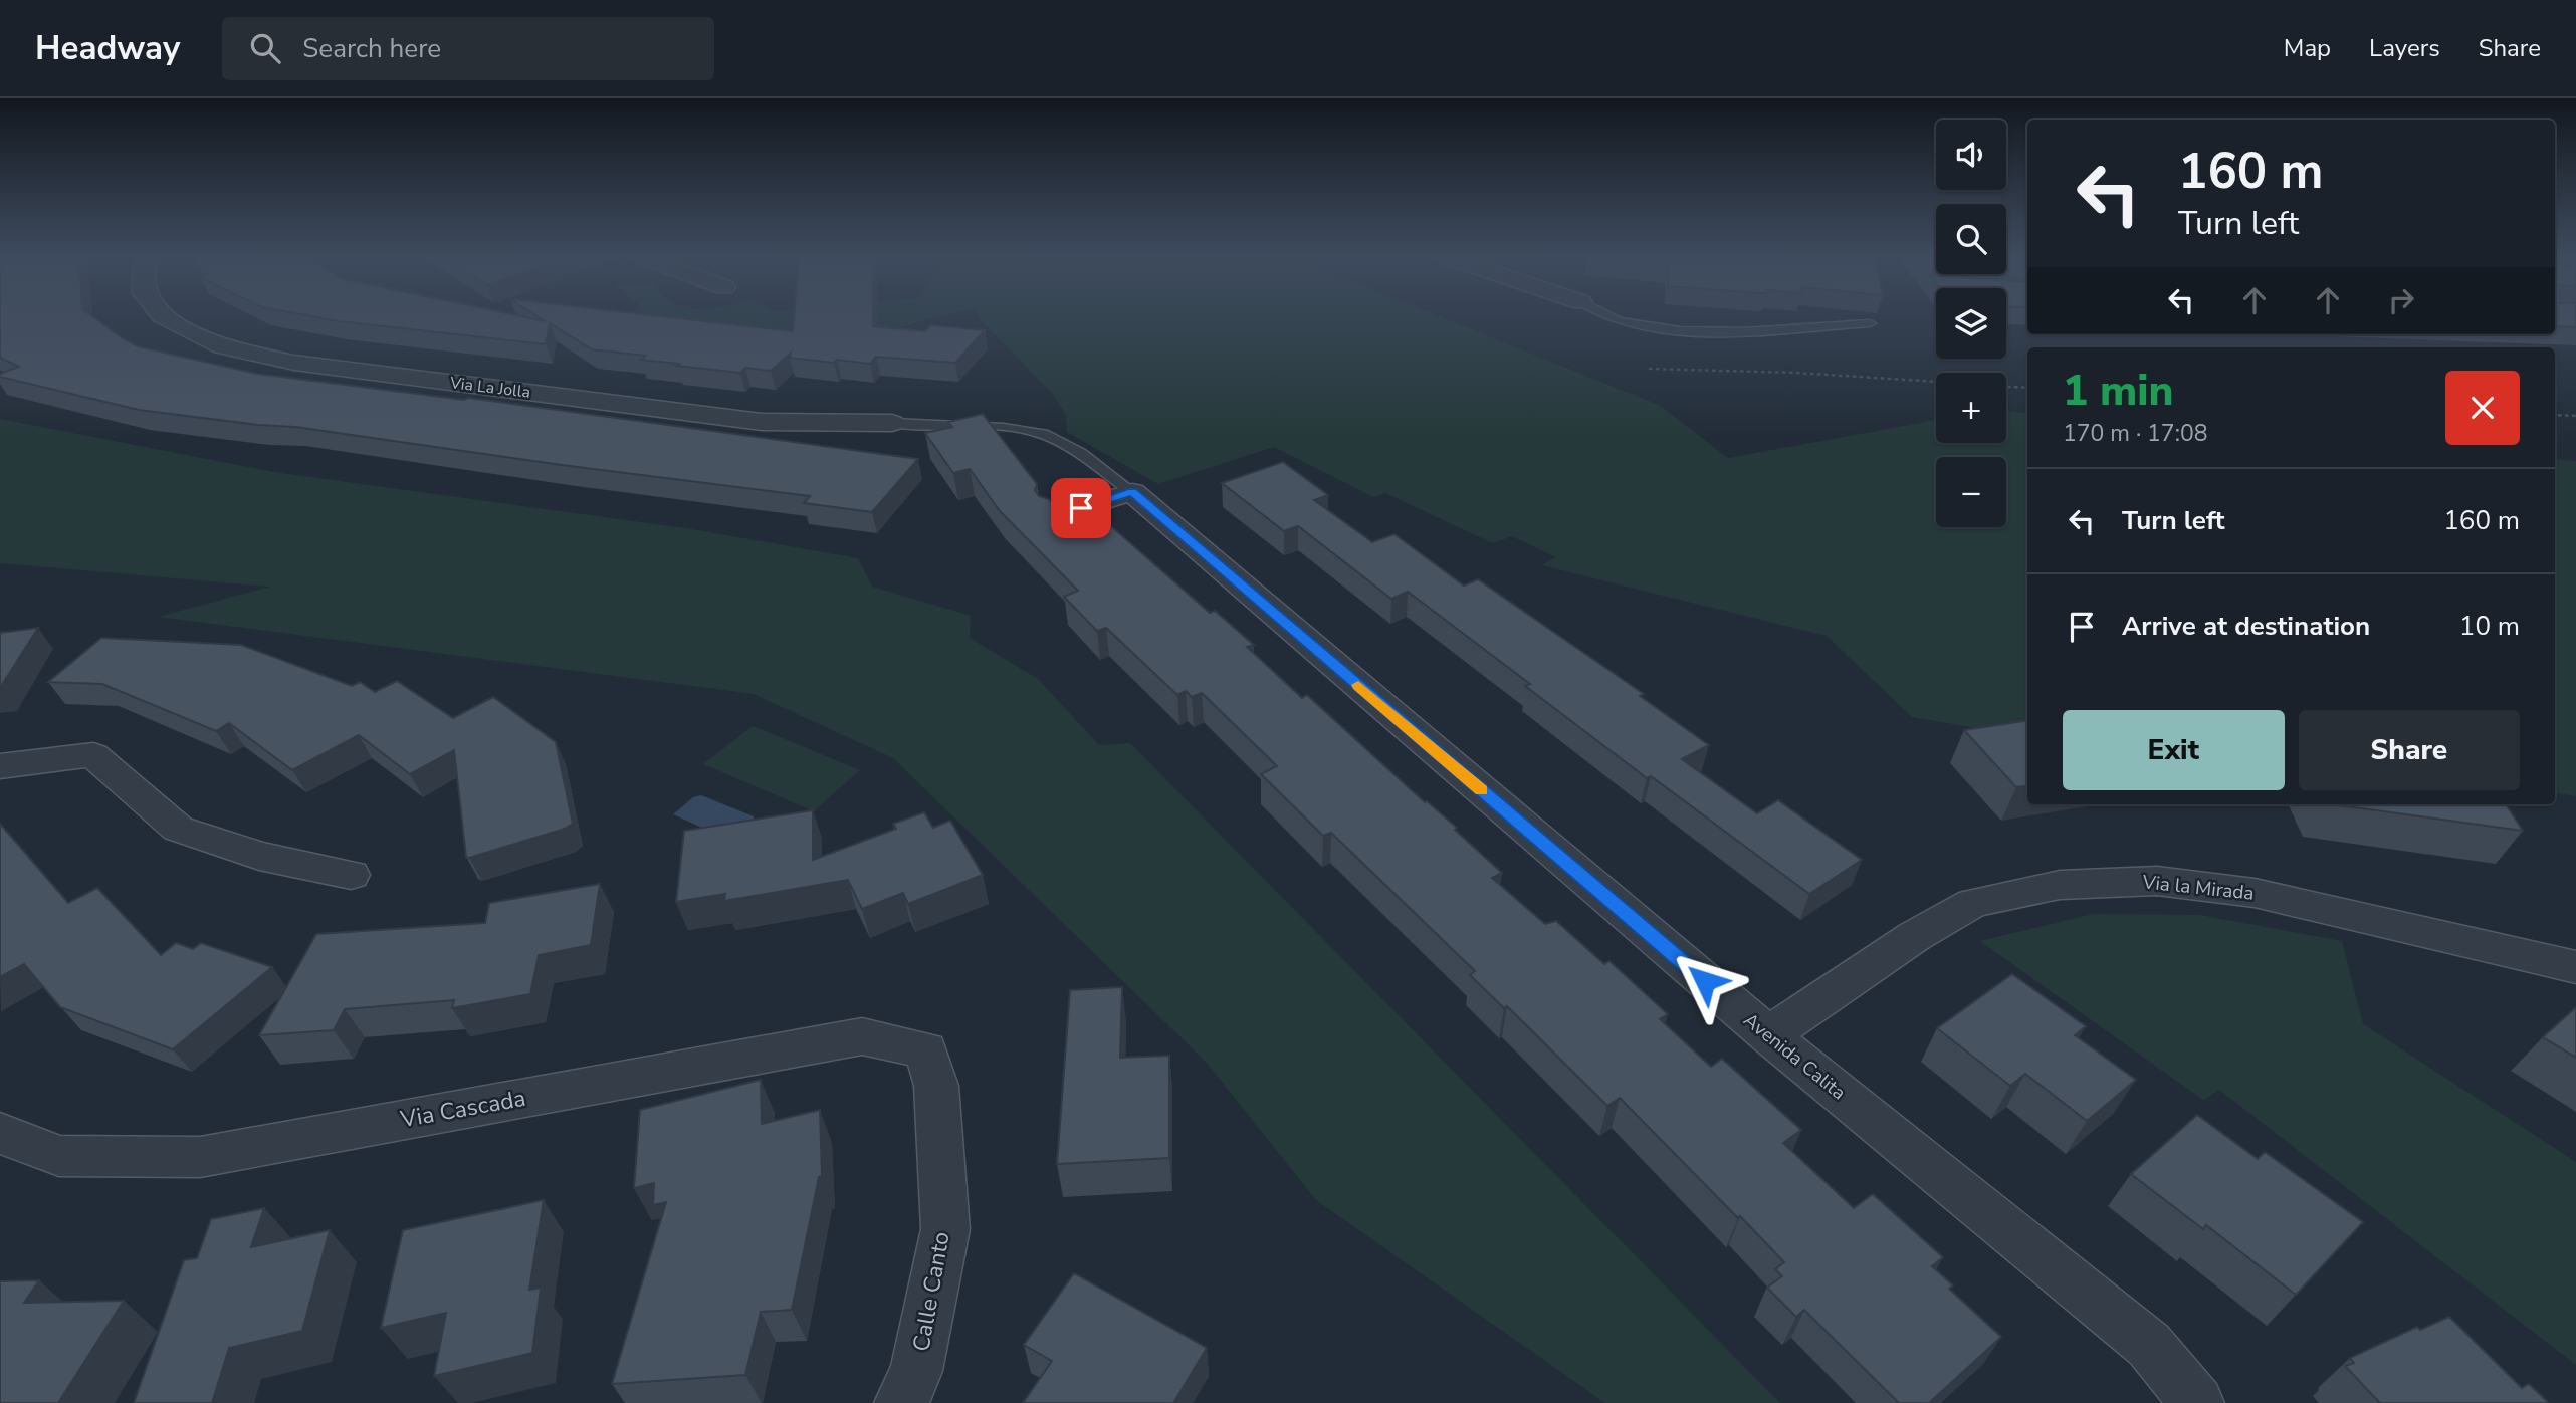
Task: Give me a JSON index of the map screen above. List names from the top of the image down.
{
  "streets": {
    "street": [
      "Via La Jolla",
      "Via la Mirada",
      "Avenida Calita",
      "Via Cascada",
      "Calle Canto"
    ]
  },
  "crossings": [
    ["Via la Mirada", "Avenida Calita"],
    ["Via Cascada", "Calle Canto"]
  ],
  "page": {
    "header": "Headway",
    "search": "Search here",
    "nav": ["Map", "Layers", "Share"],
    "map_buttons": ["+", "−"],
    "turn": ["160 m", "Turn left"],
    "heading": ["1 min", "170 m · 17:08"],
    "list": [
      {
        "name": "Turn left",
        "value": "160 m"
      },
      {
        "name": "Arrive at destination",
        "value": "10 m"
      }
    ],
    "buttons": ["Exit", "Share"]
  }
}
